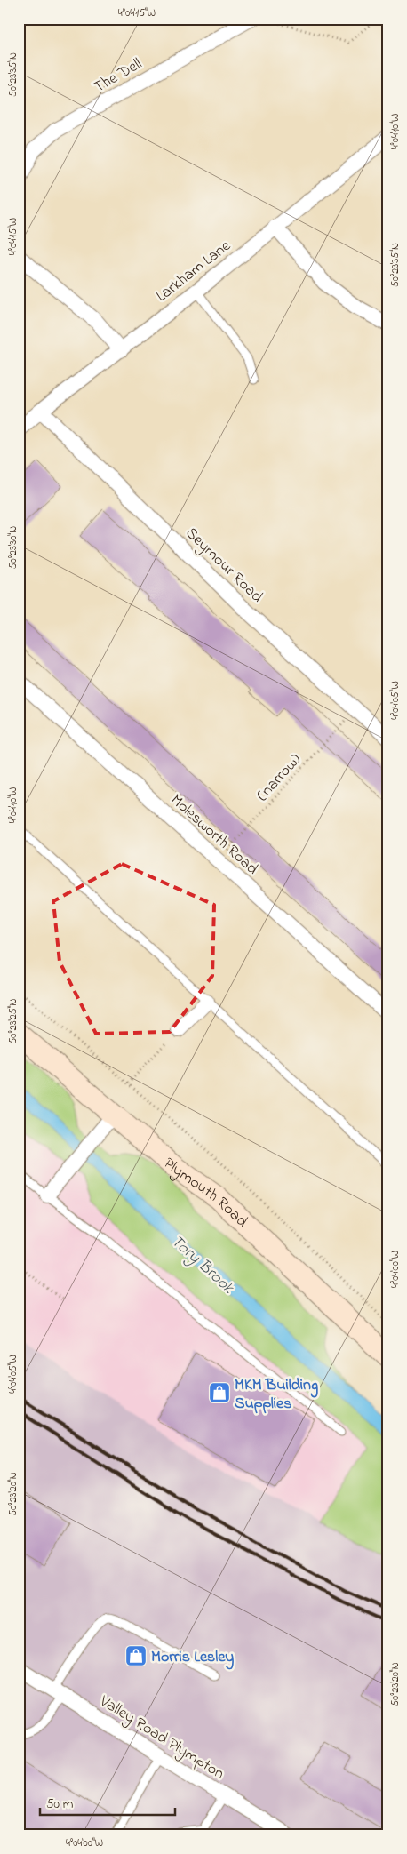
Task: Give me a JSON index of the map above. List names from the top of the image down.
{
  "streets": {
    "main road": ["Plymouth Road"],
    "street": [
      "The Dell",
      "Larkham Lane",
      "Seymour Road",
      "Molesworth Road",
      "Valley Road Plympton"
    ],
    "path": ["(narrow)"]
  },
  "crossings": [
    ["Larkham Lane", "Seymour Road"],
    ["Seymour Road", "(narrow)"],
    ["(narrow)", "Molesworth Road"]
  ],
  "water": ["Tory Brook"],
  "places": {
    "shop": ["MKM Building Supplies", "Morris Lesley"]
  },
  "scale_bar": "50 m",
  "coordinates": [
    "4°04'15\"W",
    "50°23'35\"N",
    "4°04'10\"W",
    "50°23'30\"N",
    "4°04'05\"W",
    "50°23'25\"N",
    "4°04'00\"W",
    "50°23'20\"N"
  ]
}
